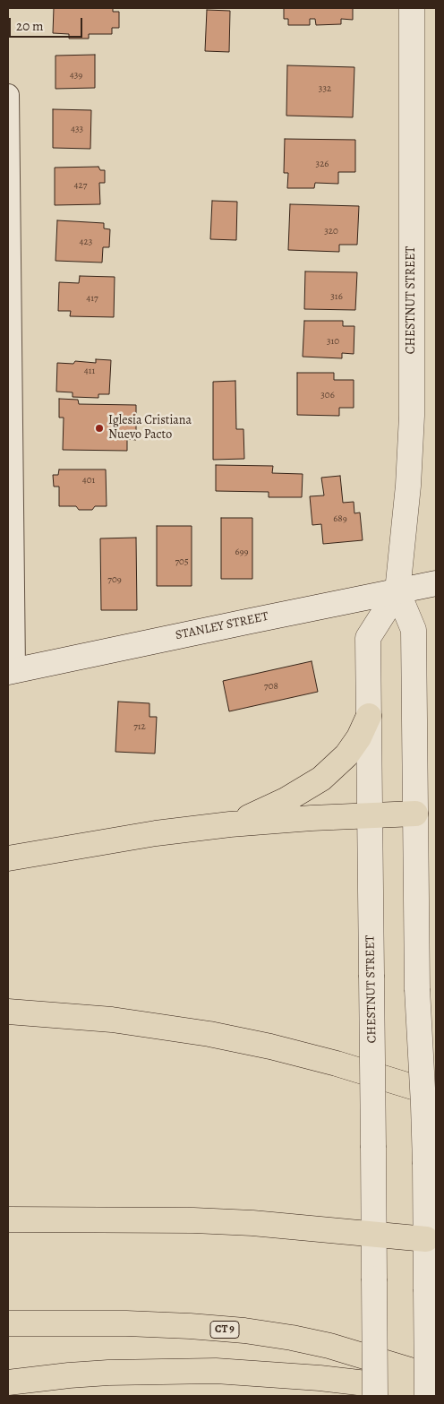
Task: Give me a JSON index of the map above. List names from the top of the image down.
{
  "streets": {
    "highway": ["CT 9"],
    "street": ["CHESTNUT STREET", "STANLEY STREET"]
  },
  "crossings": [
    ["CHESTNUT STREET", "STANLEY STREET"]
  ],
  "places": ["Iglesia Cristiana Nuevo Pacto"],
  "house_numbers": [
    "439",
    "332",
    "433",
    "326",
    "427",
    "320",
    "423",
    "316",
    "417",
    "310",
    "411",
    "306",
    "401",
    "689",
    "699",
    "705",
    "709",
    "708",
    "712"
  ],
  "scale_bar": "20 m"
}
